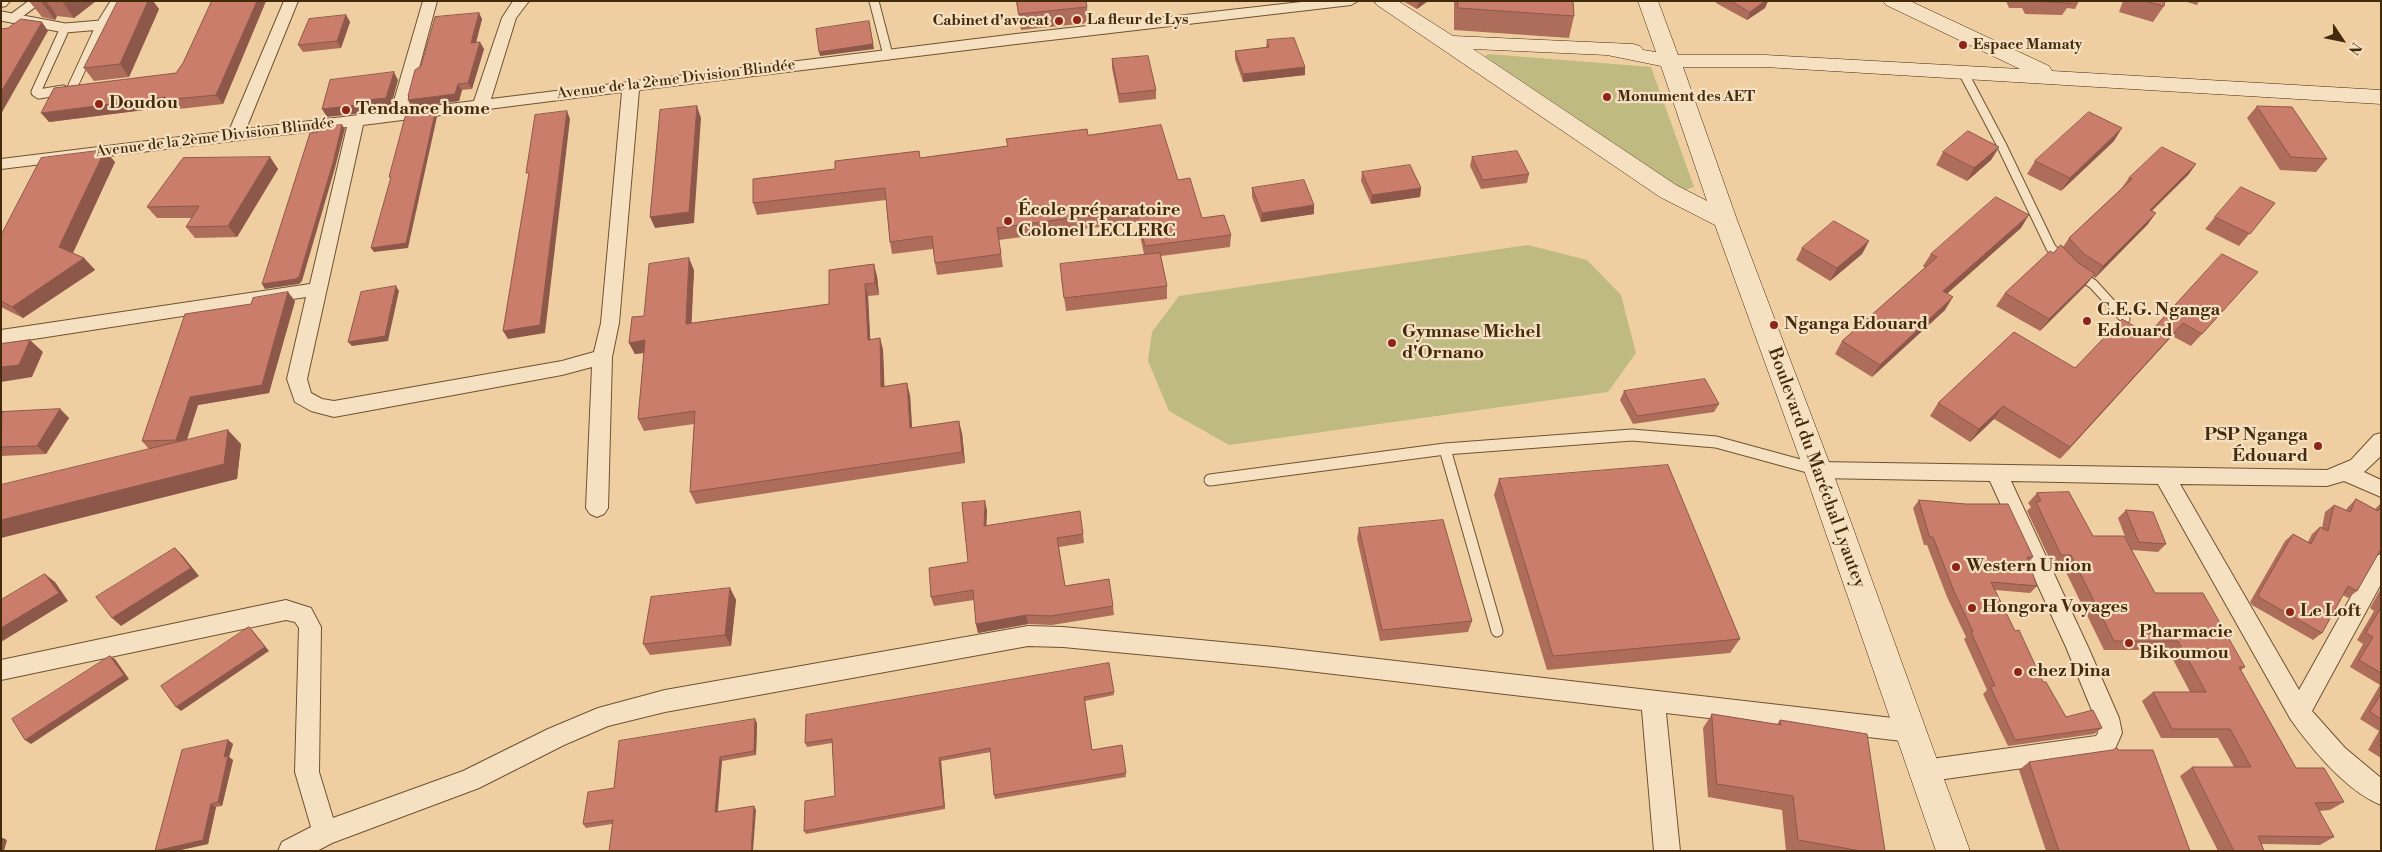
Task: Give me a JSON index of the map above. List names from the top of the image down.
{
  "streets": {
    "main road": ["Boulevard du Maréchal Lyautey"],
    "street": ["Avenue de la 2ème Division Blindée"]
  },
  "places": [
    "La fleur de Lys",
    "Cabinet d'avocat",
    "Espace Mamaty",
    "Monument des AET",
    "Doudou",
    "Tendance home",
    "École préparatoire Colonel LECLERC",
    "C.E.G. Nganga Edouard",
    "Nganga Edouard",
    "Gymnase Michel d'Ornano",
    "PSP Nganga Édouard",
    "Western Union",
    "Hongora Voyages",
    "Le Loft",
    "Pharmacie Bikoumou",
    "chez Dina"
  ],
  "north": "bottom right"
}
